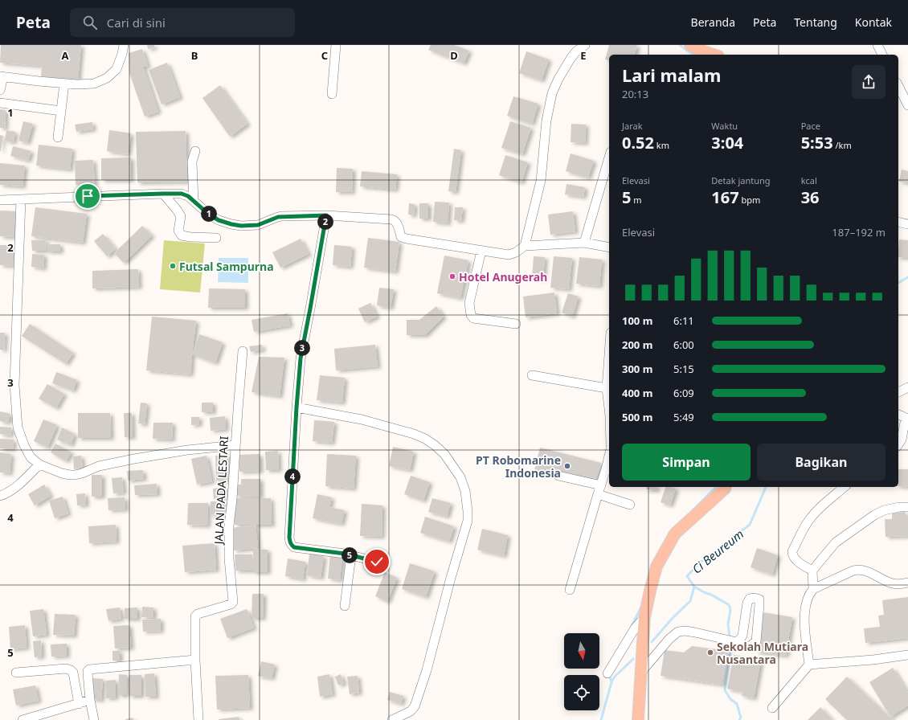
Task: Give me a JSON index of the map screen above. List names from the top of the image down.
{
  "streets": {
    "street": ["JALAN PADA LESTARI"]
  },
  "water": ["Ci Beureum"],
  "places": [
    "Futsal Sampurna",
    "Hotel Anugerah",
    "PT Robomarine Indonesia",
    "Sekolah Mutiara Nusantara"
  ],
  "north": "bottom",
  "page": {
    "header": "Peta",
    "search": "Cari di sini",
    "nav": [
      "Beranda",
      "Peta",
      "Tentang",
      "Kontak"
    ],
    "heading": ["Lari malam", "20:13"],
    "stats": [
      ["Jarak", "0.52 km"],
      ["Waktu", "3:04"],
      ["Pace", "5:53 /km"],
      ["Elevasi", "5 m"],
      ["Detak jantung", "167 bpm"],
      ["kcal", "36"]
    ],
    "pins": [
      "1",
      "2",
      "3",
      "4",
      "5"
    ],
    "chart": ["Elevasi", "187–192 m"],
    "list": [
      {
        "name": "100 m",
        "note": "6:11"
      },
      {
        "name": "200 m",
        "note": "6:00"
      },
      {
        "name": "300 m",
        "note": "5:15"
      },
      {
        "name": "400 m",
        "note": "6:09"
      },
      {
        "name": "500 m",
        "note": "5:49"
      }
    ],
    "buttons": ["Simpan", "Bagikan"]
  },
  "grid": {
    "columns": [
      "A",
      "B",
      "C",
      "D",
      "E"
    ],
    "rows": [
      "1",
      "2",
      "3",
      "4",
      "5"
    ]
  }
}
